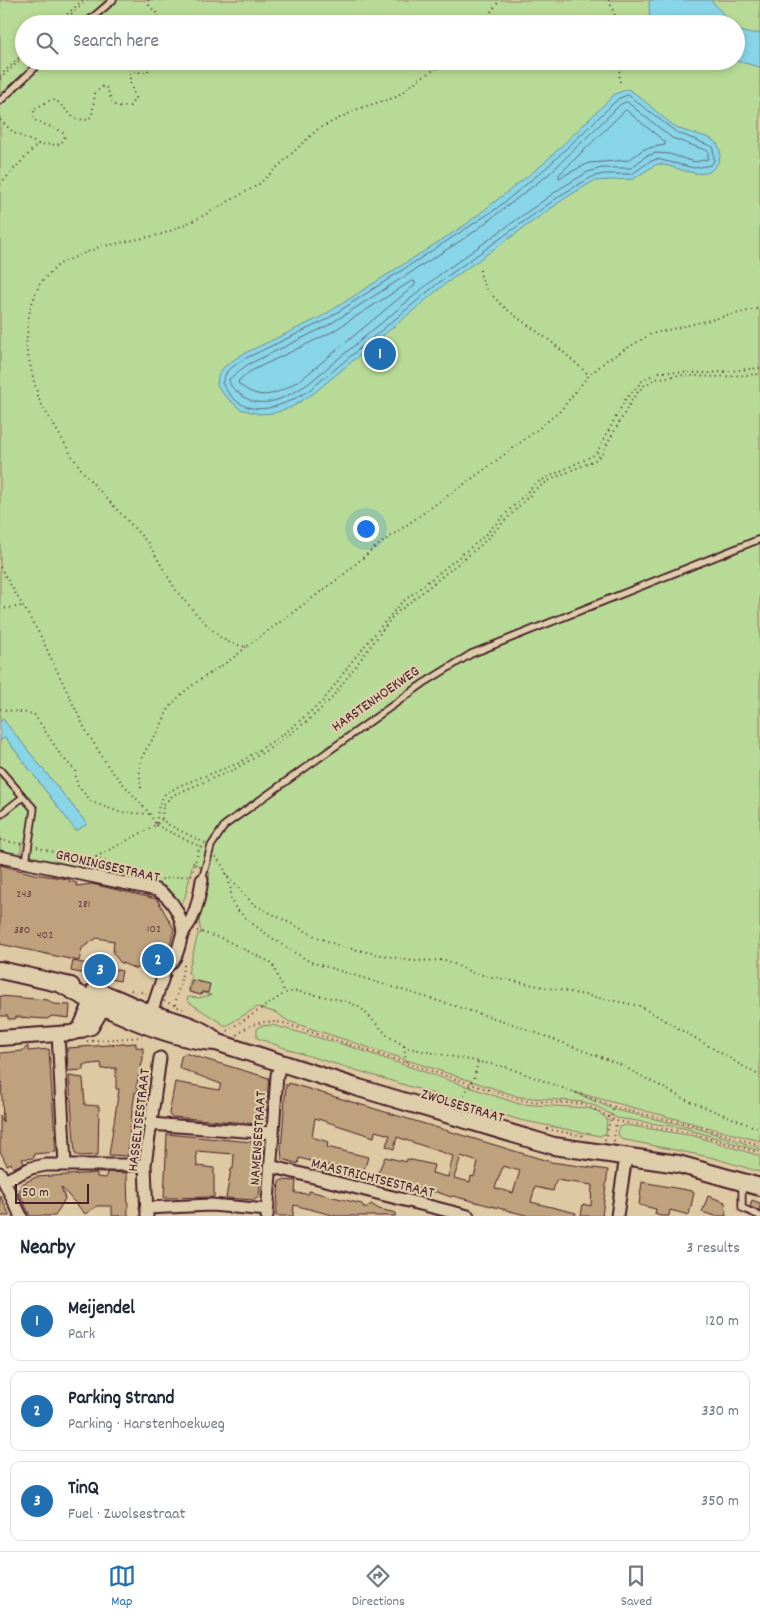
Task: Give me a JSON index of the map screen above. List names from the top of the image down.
{
  "streets": {
    "main road": ["ZWOLSESTRAAT"],
    "street": [
      "HARSTENHOEKWEG",
      "GRONINGSESTRAAT",
      "HASSELTSESTRAAT",
      "NAMENSESTRAAT",
      "MAASTRICHTSESTRAAT"
    ]
  },
  "crossings": [
    ["HARSTENHOEKWEG", "GRONINGSESTRAAT"],
    ["HARSTENHOEKWEG", "ZWOLSESTRAAT"],
    ["ZWOLSESTRAAT", "NAMENSESTRAAT"],
    ["NAMENSESTRAAT", "MAASTRICHTSESTRAAT"]
  ],
  "house_numbers": [
    "243",
    "281",
    "102",
    "380",
    "402"
  ],
  "scale_bar": "50 m",
  "page": {
    "search": "Search here",
    "pins": ["1", "2", "3"],
    "scale": "50 m",
    "heading": ["Nearby", "3 results"],
    "list": [
      {
        "mark": "1",
        "name": "Meijendel",
        "note": "Park",
        "value": "120 m"
      },
      {
        "mark": "2",
        "name": "Parking Strand",
        "note": "Parking · Harstenhoekweg",
        "value": "330 m"
      },
      {
        "mark": "3",
        "name": "TinQ",
        "note": "Fuel · Zwolsestraat",
        "value": "350 m"
      }
    ],
    "nav": ["Map", "Directions", "Saved"]
  }
}
